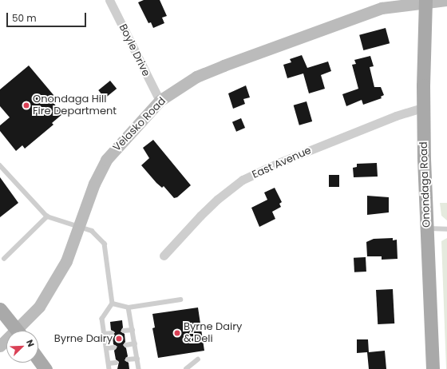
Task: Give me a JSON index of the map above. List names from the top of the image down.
{
  "streets": {
    "main road": ["Onondaga Road"],
    "street": ["Boyle Drive", "Velasko Road", "East Avenue"]
  },
  "crossings": [
    ["Boyle Drive", "Velasko Road"],
    ["Velasko Road", "Onondaga Road"],
    ["East Avenue", "Onondaga Road"]
  ],
  "places": ["Onondaga Hill Fire Department", "Byrne Dairy & Deli", "Byrne Dairy"],
  "scale_bar": "50 m",
  "north": "top right"
}
